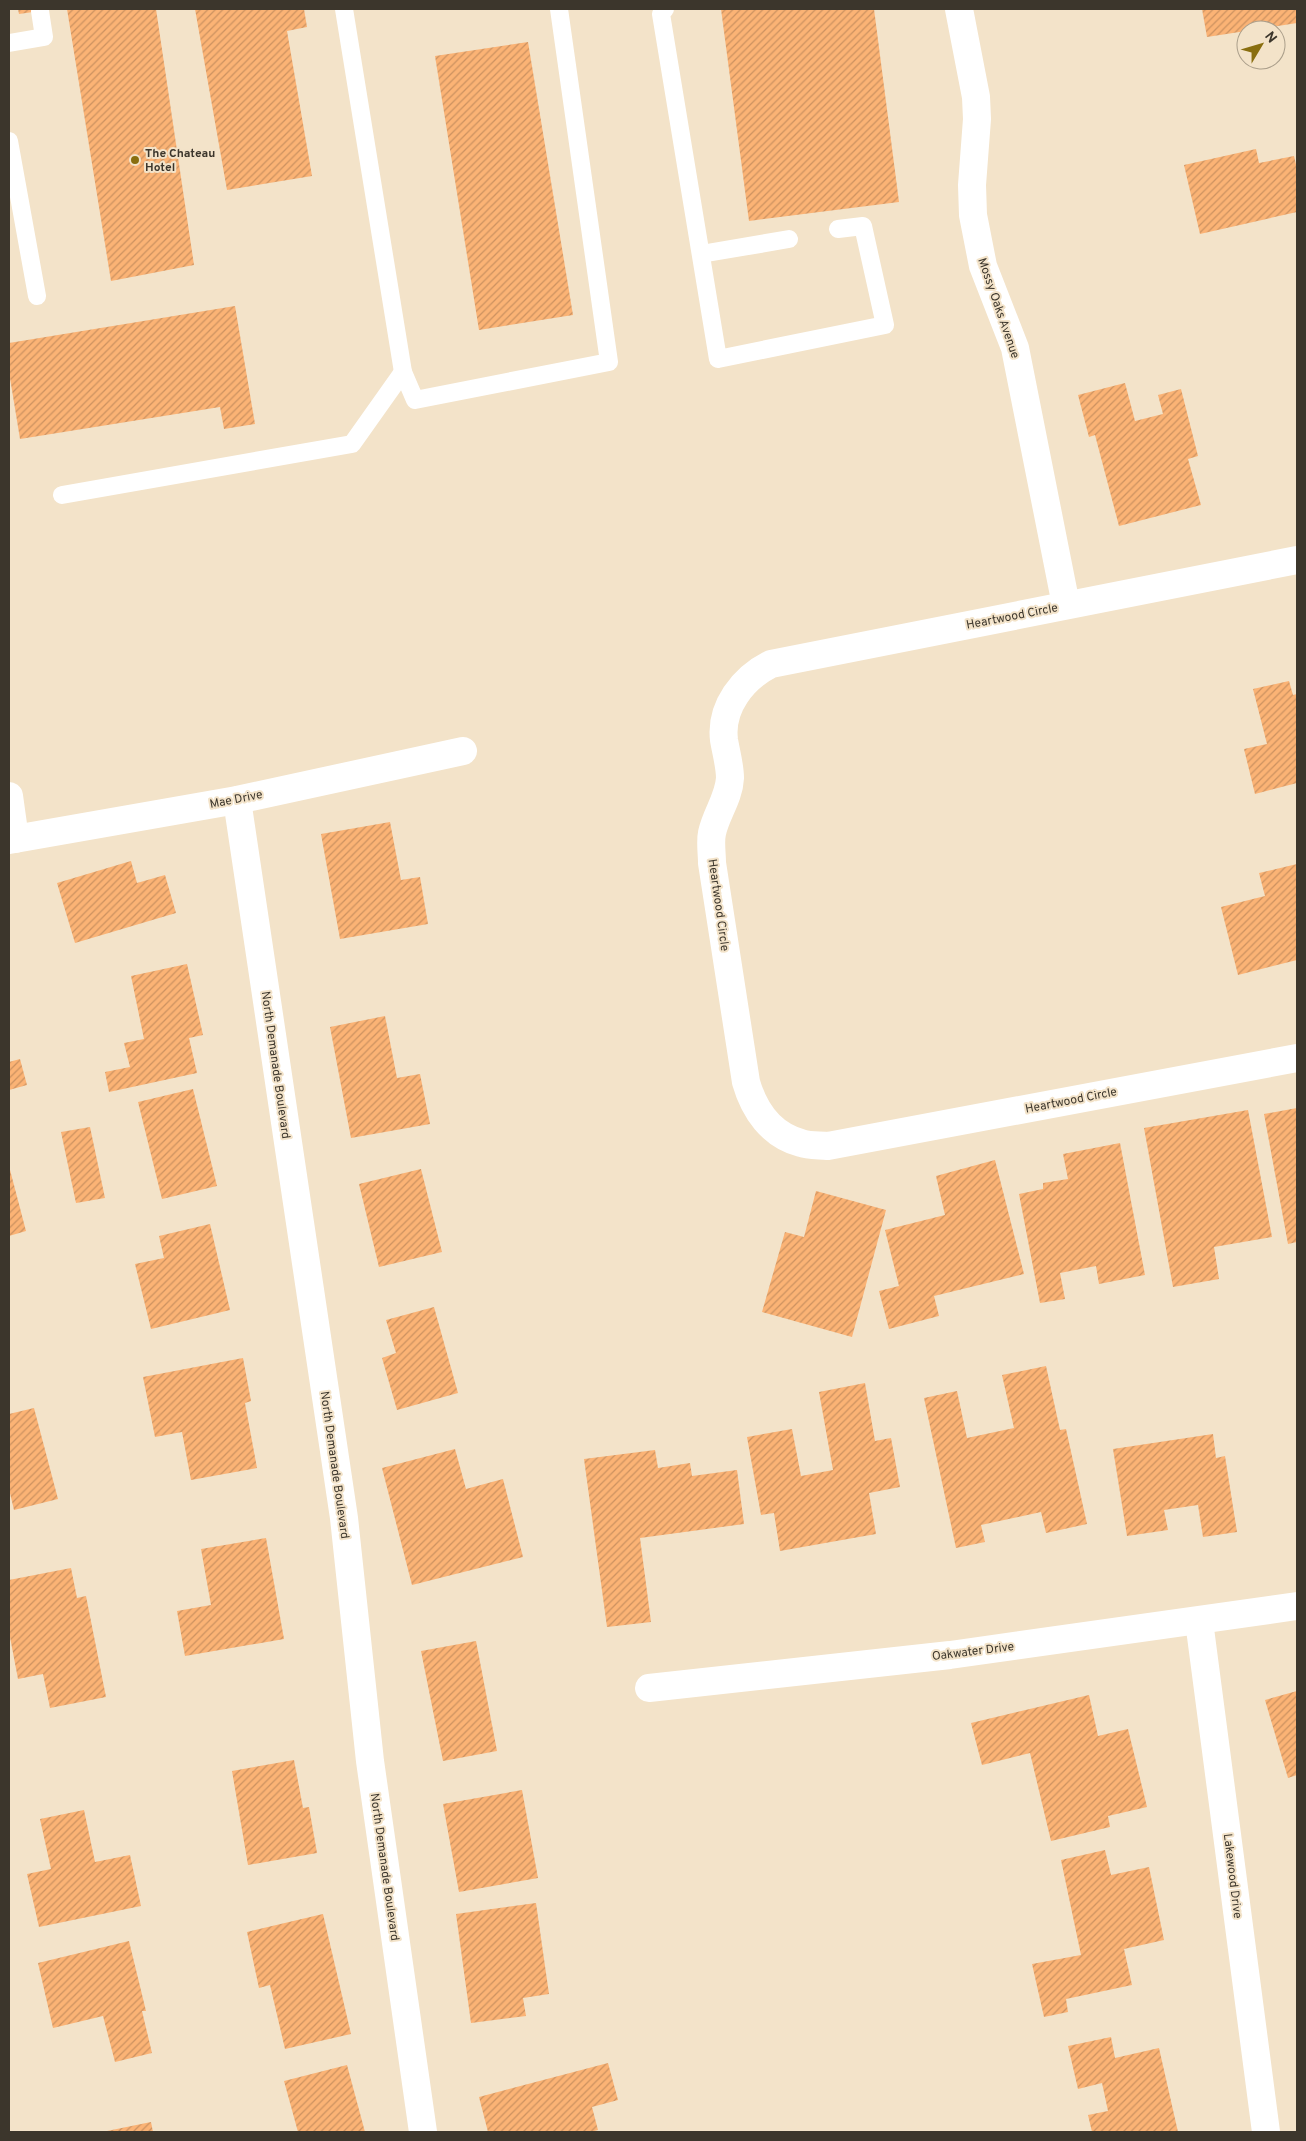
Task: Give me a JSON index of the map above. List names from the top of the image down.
{
  "streets": {
    "street": [
      "Mossy Oaks Avenue",
      "Heartwood Circle",
      "Mae Drive",
      "North Demanade Boulevard",
      "Oakwater Drive",
      "Lakewood Drive"
    ]
  },
  "crossings": [
    ["Mossy Oaks Avenue", "Heartwood Circle"],
    ["Mae Drive", "North Demanade Boulevard"],
    ["Oakwater Drive", "Lakewood Drive"]
  ],
  "places": ["The Chateau Hotel"],
  "north": "top right"
}
